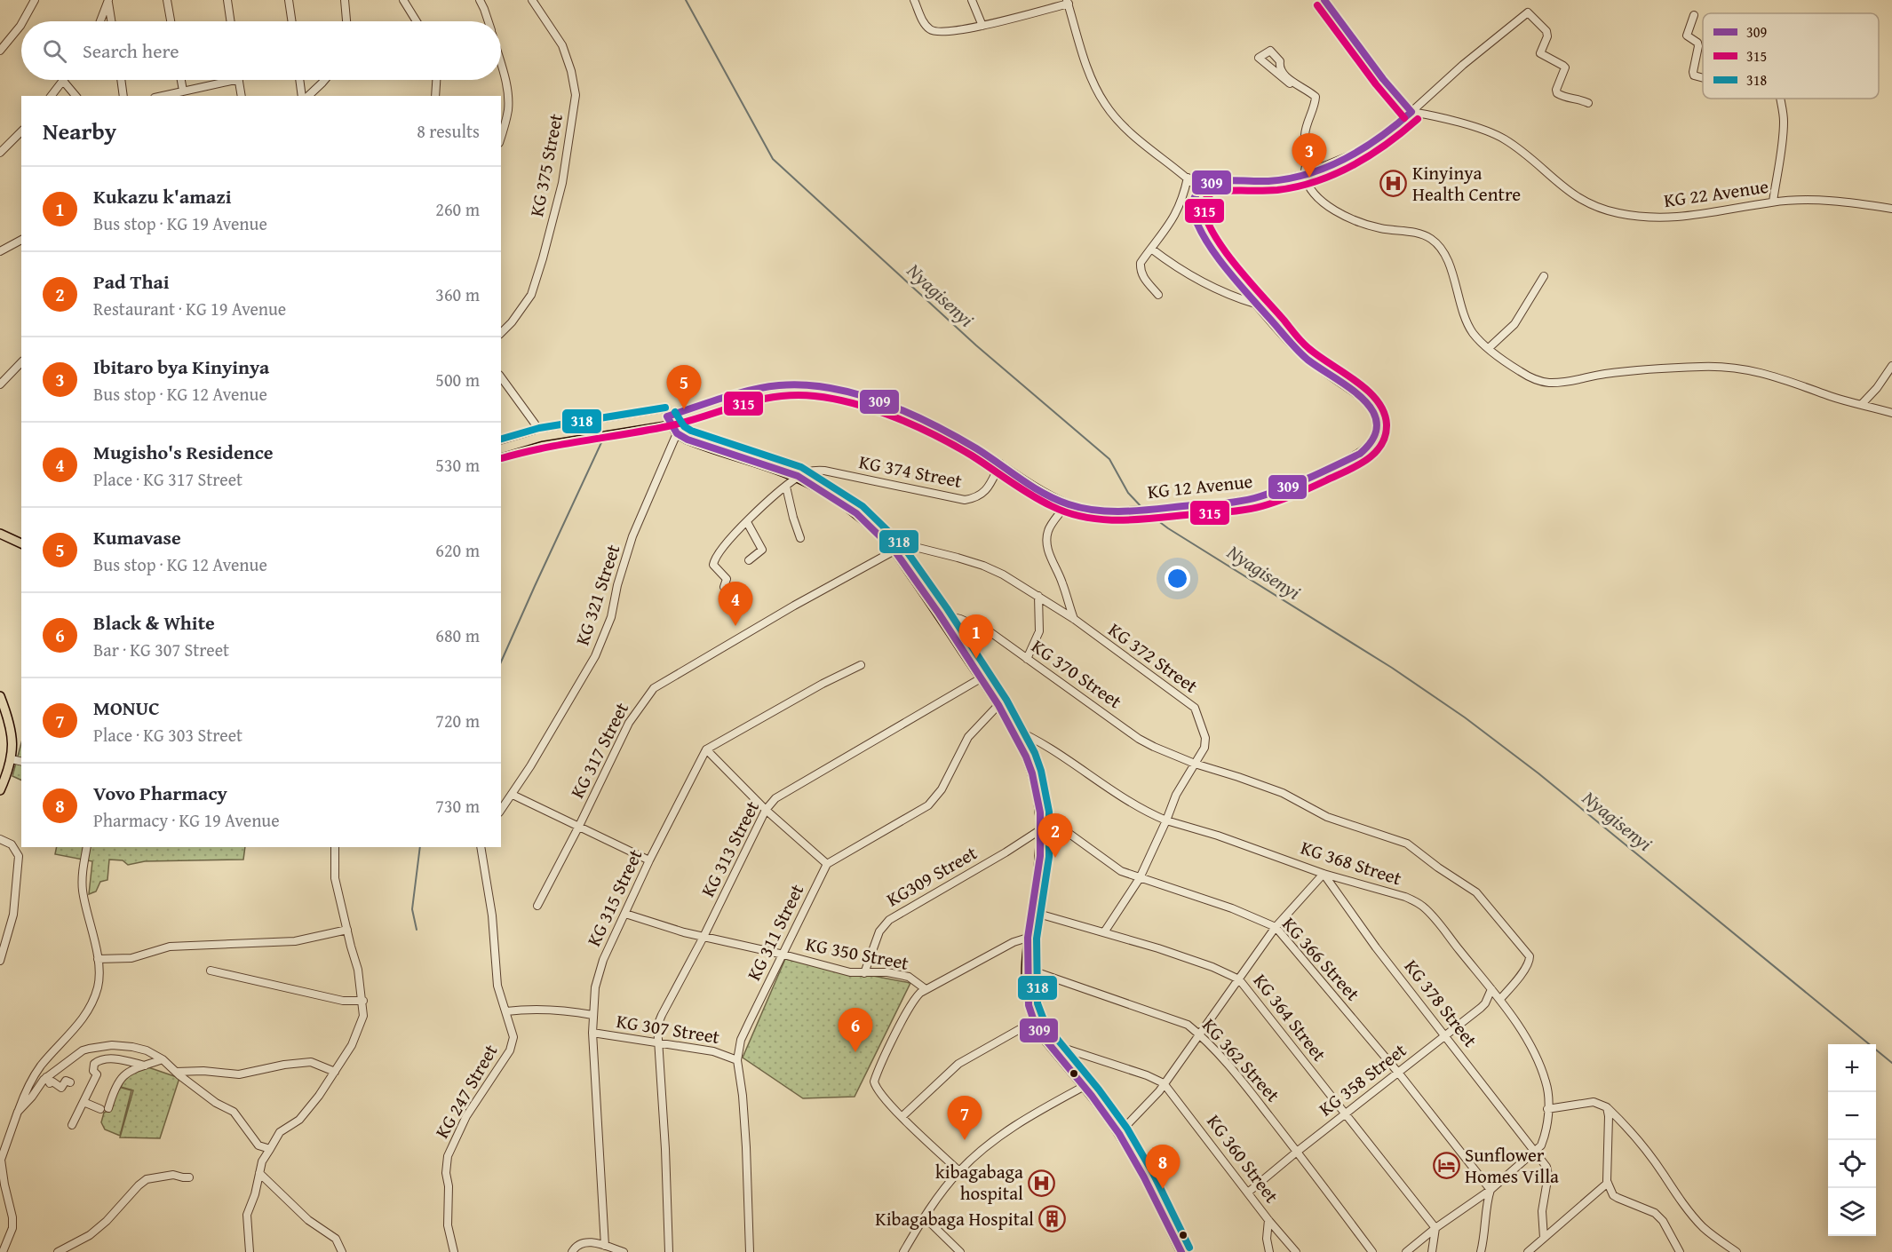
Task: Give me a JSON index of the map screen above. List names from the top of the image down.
{
  "streets": {
    "main road": ["KG 12 Avenue"],
    "street": [
      "KG 375 Street",
      "KG 22 Avenue",
      "KG 374 Street",
      "KG 321 Street",
      "KG 372 Street",
      "KG 370 Street",
      "KG 317 Street",
      "KG 313 Street",
      "KG 368 Street",
      "KG309 Street",
      "KG 315 Street",
      "KG 311 Street",
      "KG 350 Street",
      "KG 366 Street",
      "KG 378 Street",
      "KG 364 Street",
      "KG 307 Street",
      "KG 362 Street",
      "KG 358 Street",
      "KG 247 Street",
      "KG 360 Street"
    ]
  },
  "crossings": [
    ["KG 374 Street", "KG 12 Avenue"],
    ["KG 372 Street", "KG 370 Street"],
    ["KG 372 Street", "KG 317 Street"],
    ["KG 372 Street", "KG 368 Street"],
    ["KG 372 Street", "KG 366 Street"],
    ["KG 372 Street", "KG 364 Street"],
    ["KG 370 Street", "KG 368 Street"],
    ["KG 313 Street", "KG 350 Street"],
    ["KG 313 Street", "KG 307 Street"],
    ["KG 368 Street", "KG 378 Street"],
    ["KG 368 Street", "KG 358 Street"],
    ["KG309 Street", "KG 350 Street"],
    ["KG 315 Street", "KG 350 Street"],
    ["KG 315 Street", "KG 307 Street"],
    ["KG 311 Street", "KG 350 Street"],
    ["KG 311 Street", "KG 307 Street"],
    ["KG 366 Street", "KG 358 Street"],
    ["KG 378 Street", "KG 358 Street"],
    ["KG 364 Street", "KG 358 Street"],
    ["KG 307 Street", "KG 247 Street"],
    ["KG 362 Street", "KG 358 Street"],
    ["KG 358 Street", "KG 360 Street"]
  ],
  "water": ["Nyagisenyi"],
  "places": {
    "hospital": ["Kinyinya Health Centre", "kibagabaga hospital"],
    "hotel": ["Sunflower Homes Villa"],
    "building": ["Kibagabaga Hospital"]
  },
  "lines": ["transit line 309", "transit line 315", "transit line 318"],
  "legend": ["309", "315", "318"],
  "page": {
    "search": "Search here",
    "heading": ["Nearby", "8 results"],
    "pins": [
      "3",
      "5",
      "4",
      "1",
      "2",
      "6",
      "7",
      "8"
    ],
    "list": [
      {
        "mark": "1",
        "name": "Kukazu k'amazi",
        "note": "Bus stop · KG 19 Avenue",
        "value": "260 m"
      },
      {
        "mark": "2",
        "name": "Pad Thai",
        "note": "Restaurant · KG 19 Avenue",
        "value": "360 m"
      },
      {
        "mark": "3",
        "name": "Ibitaro bya Kinyinya",
        "note": "Bus stop · KG 12 Avenue",
        "value": "500 m"
      },
      {
        "mark": "4",
        "name": "Mugisho's Residence",
        "note": "Place · KG 317 Street",
        "value": "530 m"
      },
      {
        "mark": "5",
        "name": "Kumavase",
        "note": "Bus stop · KG 12 Avenue",
        "value": "620 m"
      },
      {
        "mark": "6",
        "name": "Black & White",
        "note": "Bar · KG 307 Street",
        "value": "680 m"
      },
      {
        "mark": "7",
        "name": "MONUC",
        "note": "Place · KG 303 Street",
        "value": "720 m"
      },
      {
        "mark": "8",
        "name": "Vovo Pharmacy",
        "note": "Pharmacy · KG 19 Avenue",
        "value": "730 m"
      }
    ],
    "map_buttons": ["+", "−"]
  }
}
